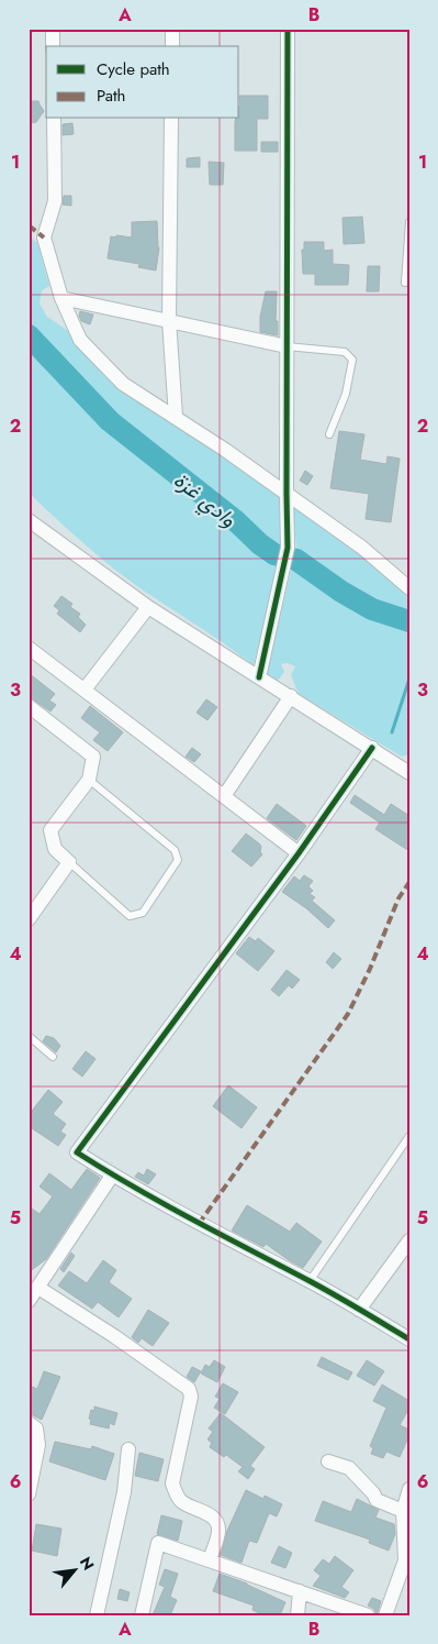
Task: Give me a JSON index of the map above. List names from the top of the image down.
{
  "water": ["وادي غزة"],
  "legend": ["Cycle path", "Path"],
  "north": "top right",
  "grid": {
    "columns": ["A", "B"],
    "rows": [
      "1",
      "2",
      "3",
      "4",
      "5",
      "6"
    ]
  }
}
